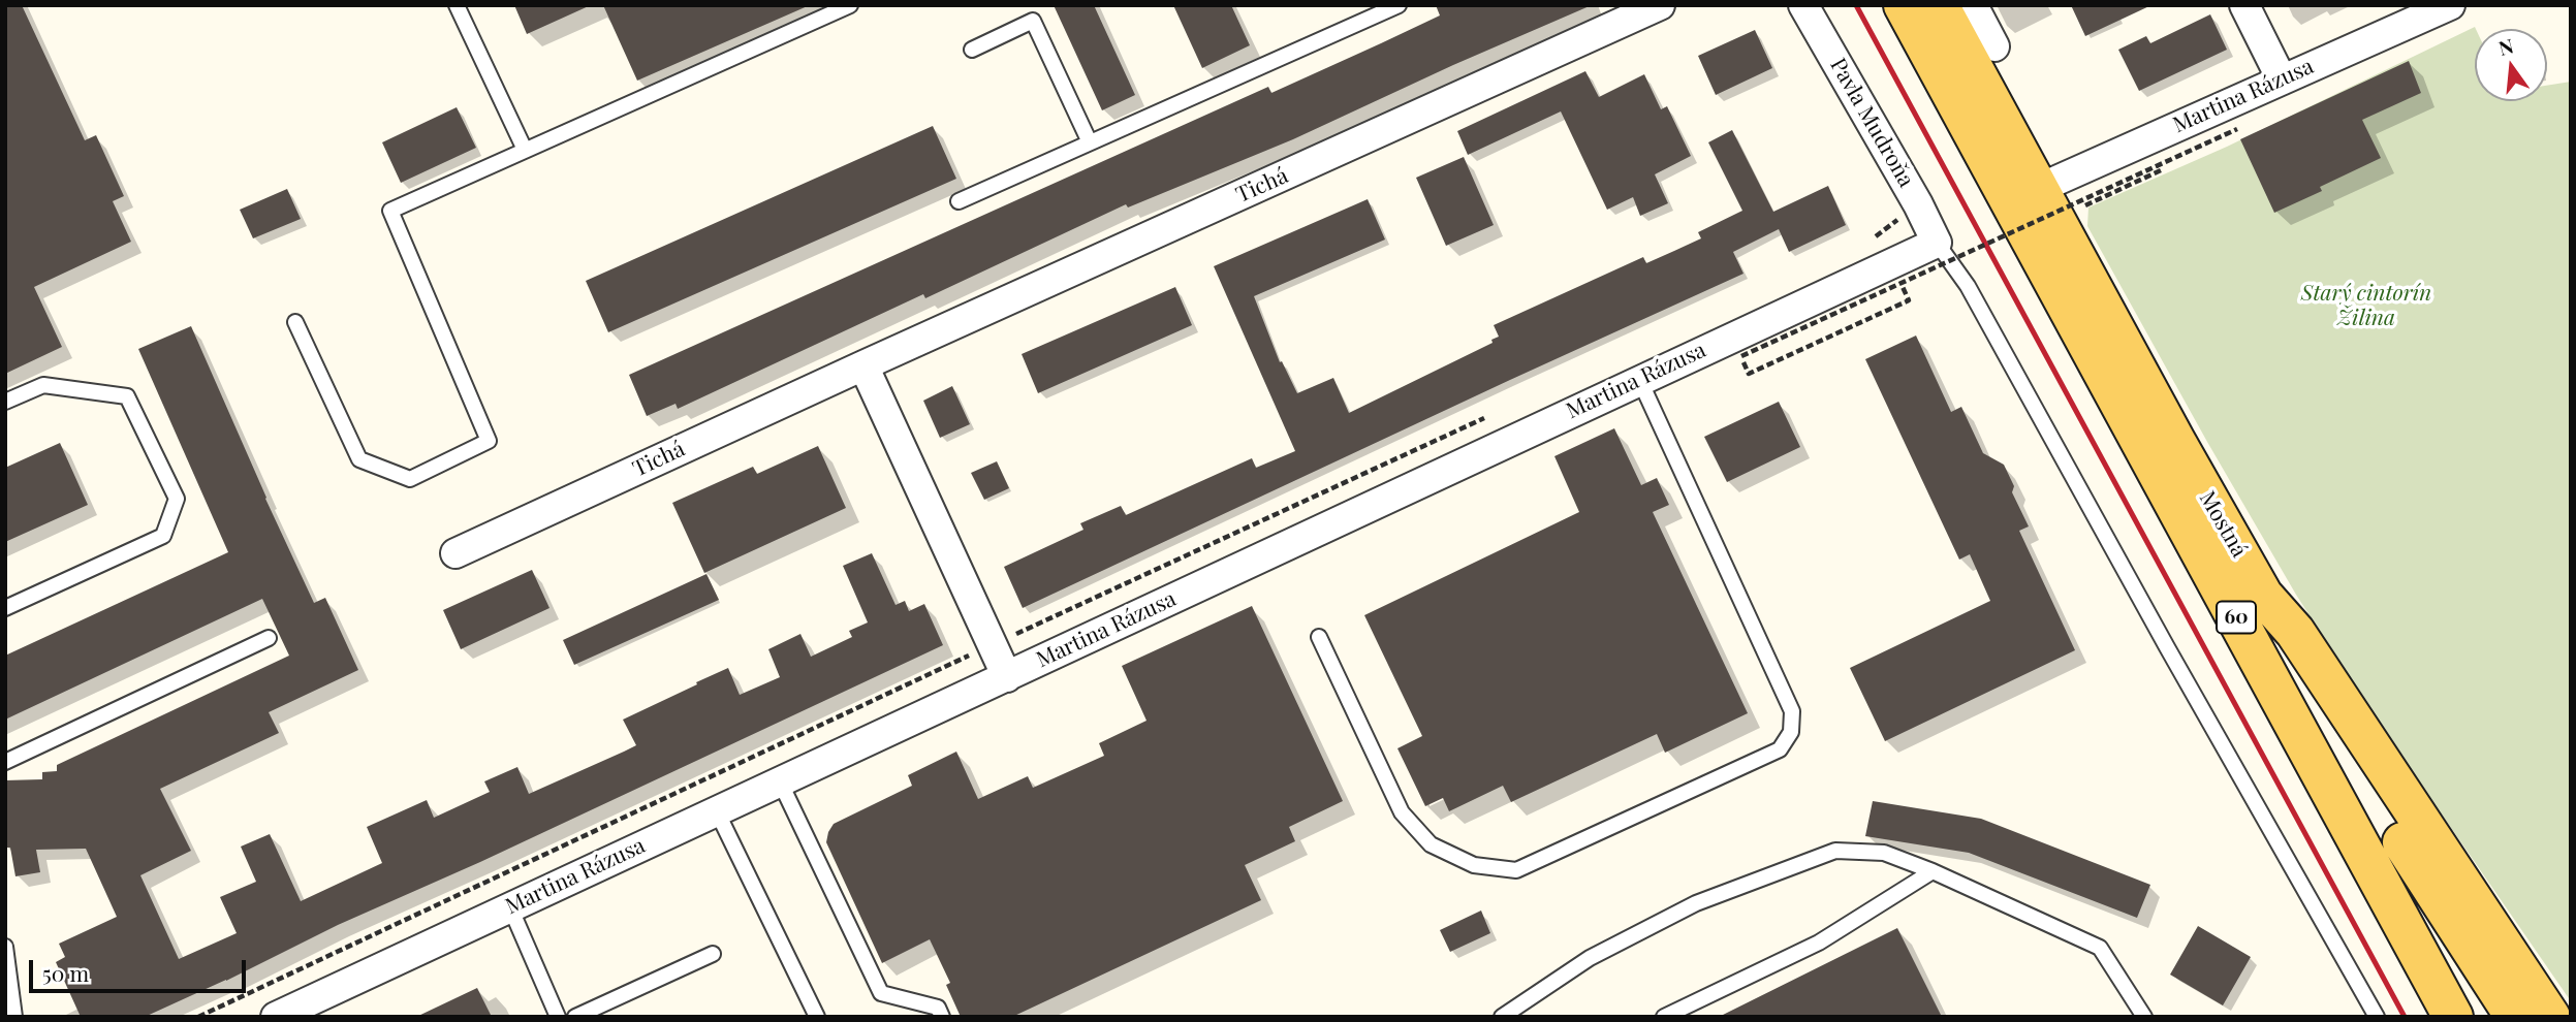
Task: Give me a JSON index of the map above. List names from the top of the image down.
{
  "streets": {
    "main road": ["Mostná", "60"],
    "street": ["Martina Rázusa", "Pavla Mudroňa", "Tichá"]
  },
  "crossings": [
    ["Martina Rázusa", "Pavla Mudroňa"],
    ["Martina Rázusa", "Mostná"]
  ],
  "parks": ["Starý cintorín Žilina"],
  "scale_bar": "50 m",
  "north": "top"
}
